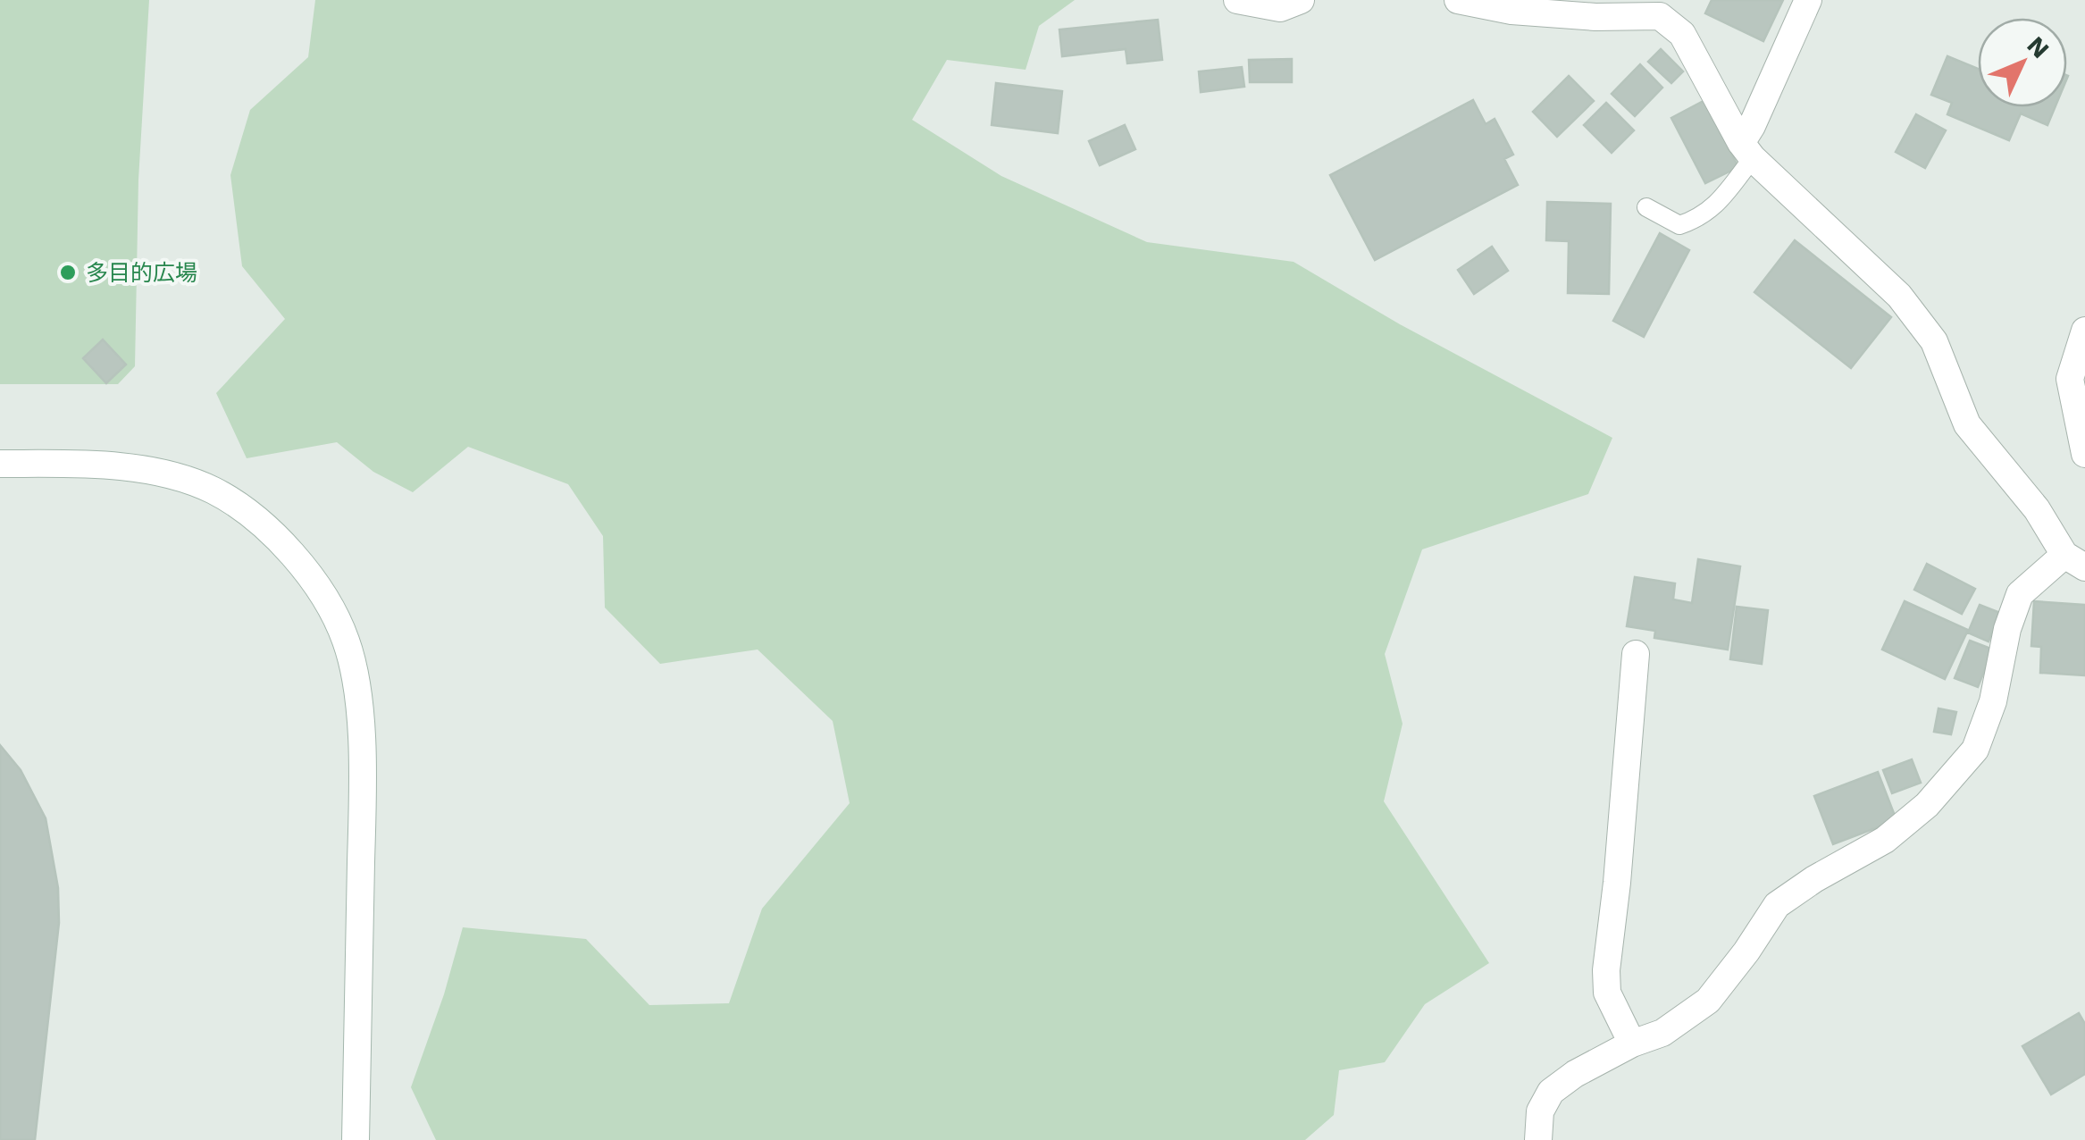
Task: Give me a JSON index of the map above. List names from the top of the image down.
{
  "places": ["多目的広場"],
  "north": "top right"
}
